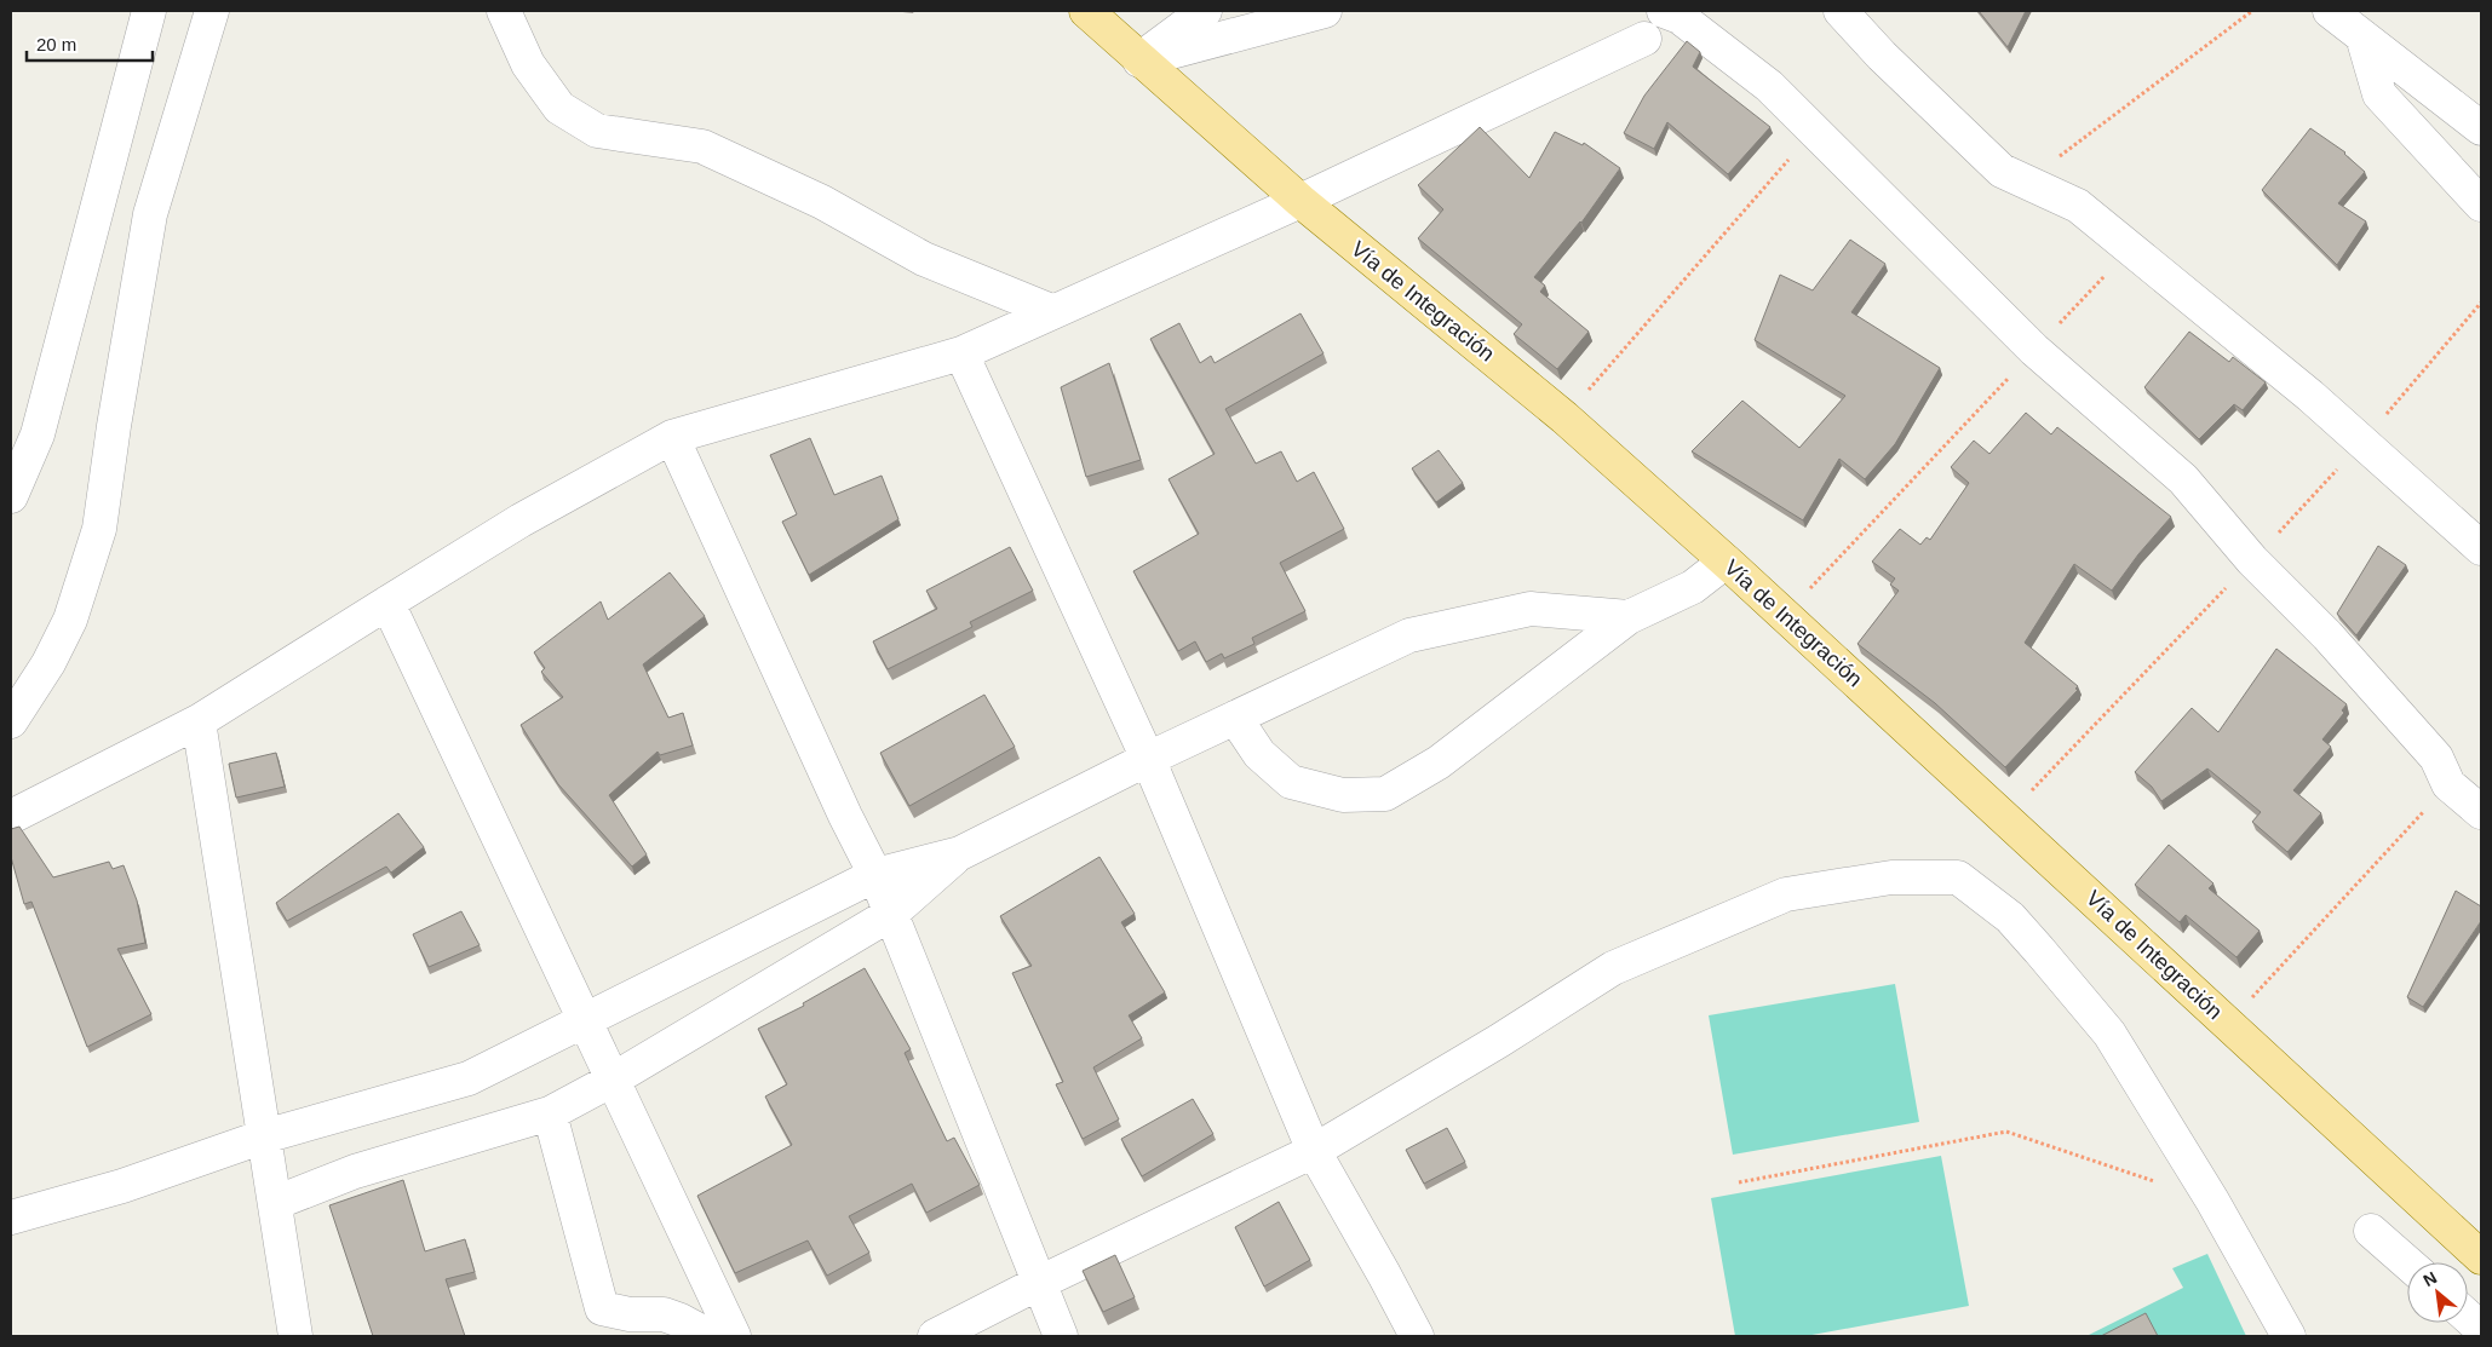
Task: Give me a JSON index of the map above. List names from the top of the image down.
{
  "streets": {
    "main road": ["Vía de Integración"]
  },
  "scale_bar": "20 m",
  "north": "top left"
}
